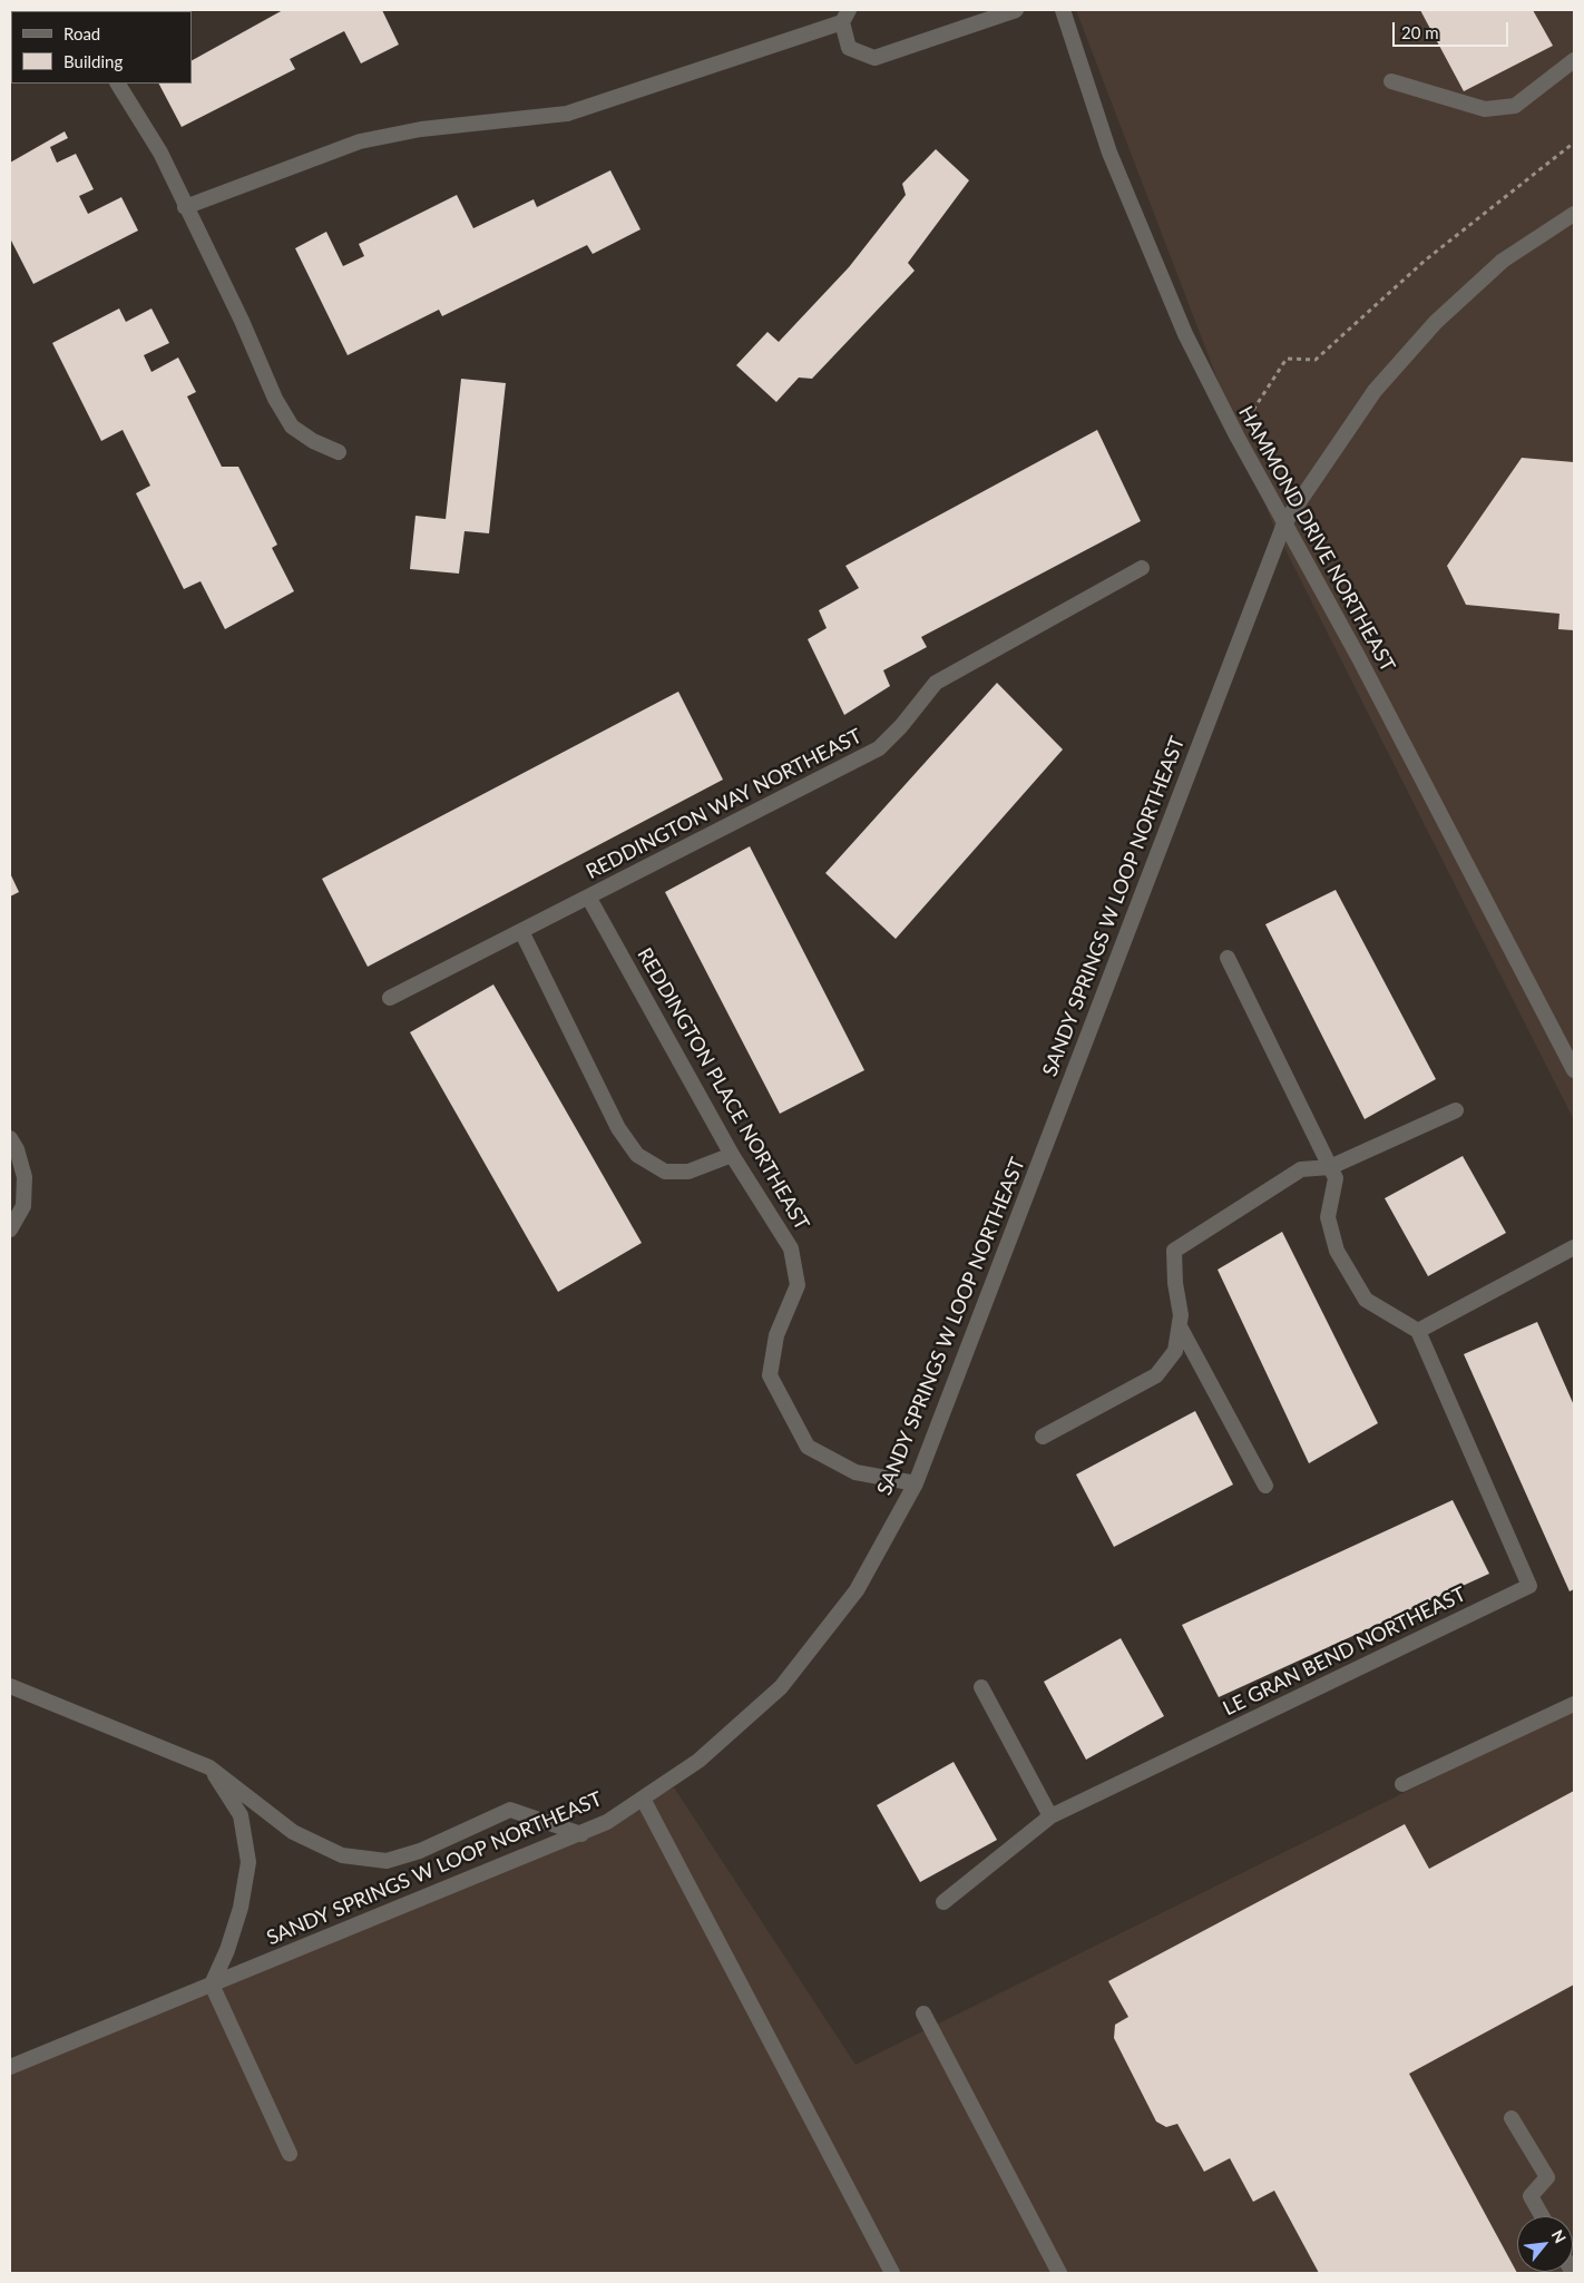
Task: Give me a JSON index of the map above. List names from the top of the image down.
{
  "streets": {
    "street": [
      "HAMMOND DRIVE NORTHEAST",
      "REDDINGTON WAY NORTHEAST",
      "SANDY SPRINGS W LOOP NORTHEAST",
      "REDDINGTON PLACE NORTHEAST",
      "LE GRAN BEND NORTHEAST"
    ]
  },
  "crossings": [
    ["HAMMOND DRIVE NORTHEAST", "SANDY SPRINGS W LOOP NORTHEAST"],
    ["REDDINGTON WAY NORTHEAST", "REDDINGTON PLACE NORTHEAST"],
    ["SANDY SPRINGS W LOOP NORTHEAST", "REDDINGTON PLACE NORTHEAST"]
  ],
  "legend": ["Road", "Building"],
  "scale_bar": "20 m",
  "north": "top right"
}
